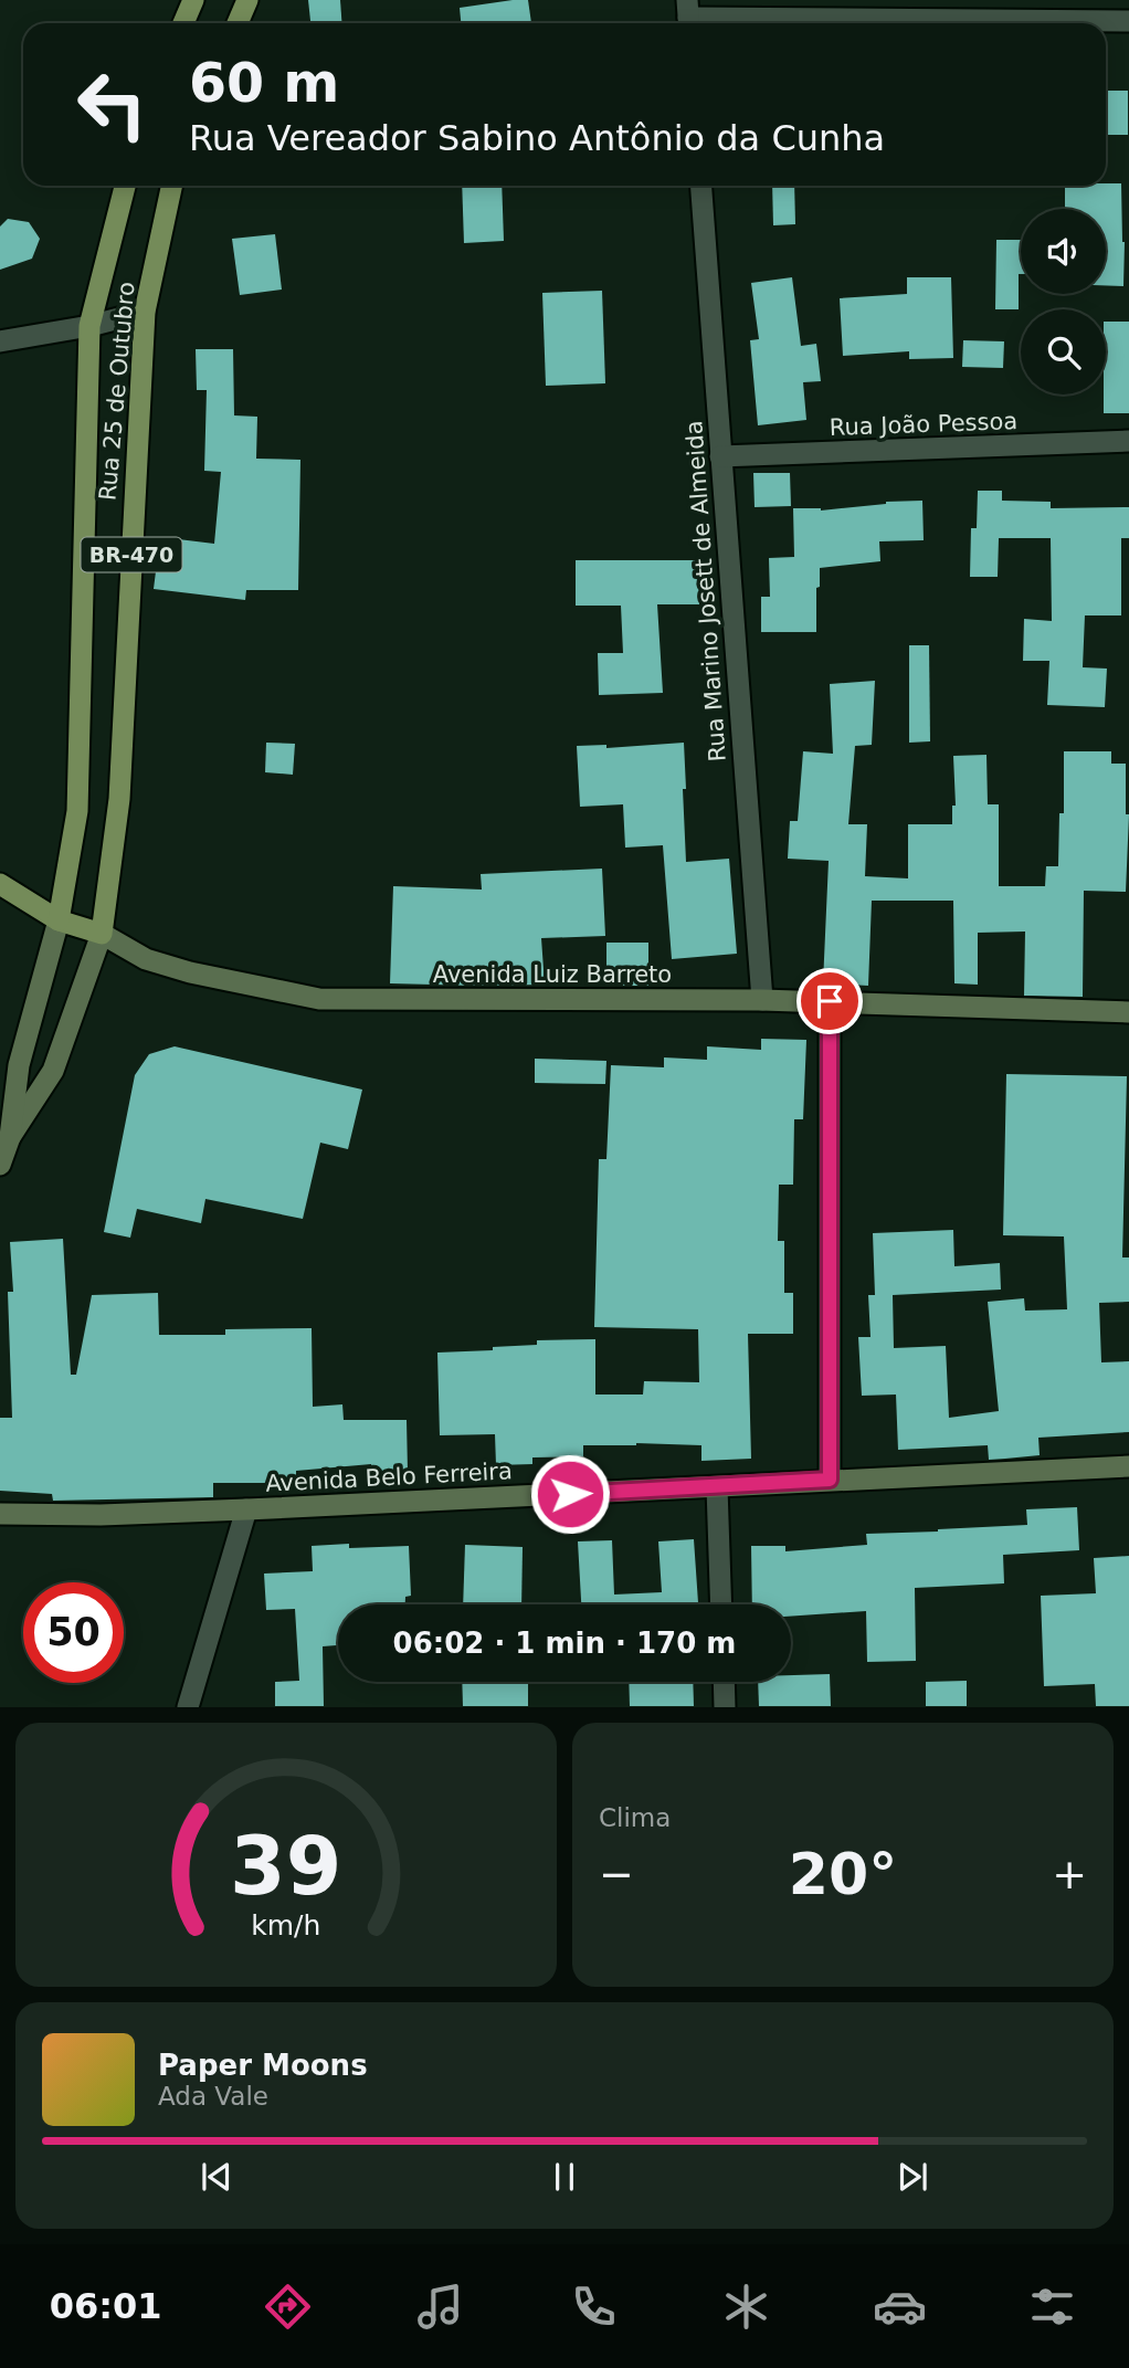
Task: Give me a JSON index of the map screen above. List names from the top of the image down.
{
  "streets": {
    "main road": [
      "Rua 25 de Outubro",
      "BR-470",
      "Avenida Luiz Barreto",
      "Avenida Belo Ferreira"
    ],
    "street": ["Rua João Pessoa", "Rua Marino Josett de Almeida"]
  },
  "crossings": [
    ["Rua 25 de Outubro", "Avenida Luiz Barreto"],
    ["Rua João Pessoa", "Rua Marino Josett de Almeida"],
    ["Rua Marino Josett de Almeida", "Avenida Luiz Barreto"]
  ],
  "page": {
    "turn": ["60 m", "Rua Vereador Sabino Antônio da Cunha"],
    "limit": "50",
    "trip": "06:02 · 1 min · 170 m",
    "tile": "Clima",
    "heat": ["−", "20°", "+"],
    "song": ["Paper Moons", "Ada Vale"],
    "tabs": "06:01",
    "gauge": ["39", "km/h"]
  }
}
